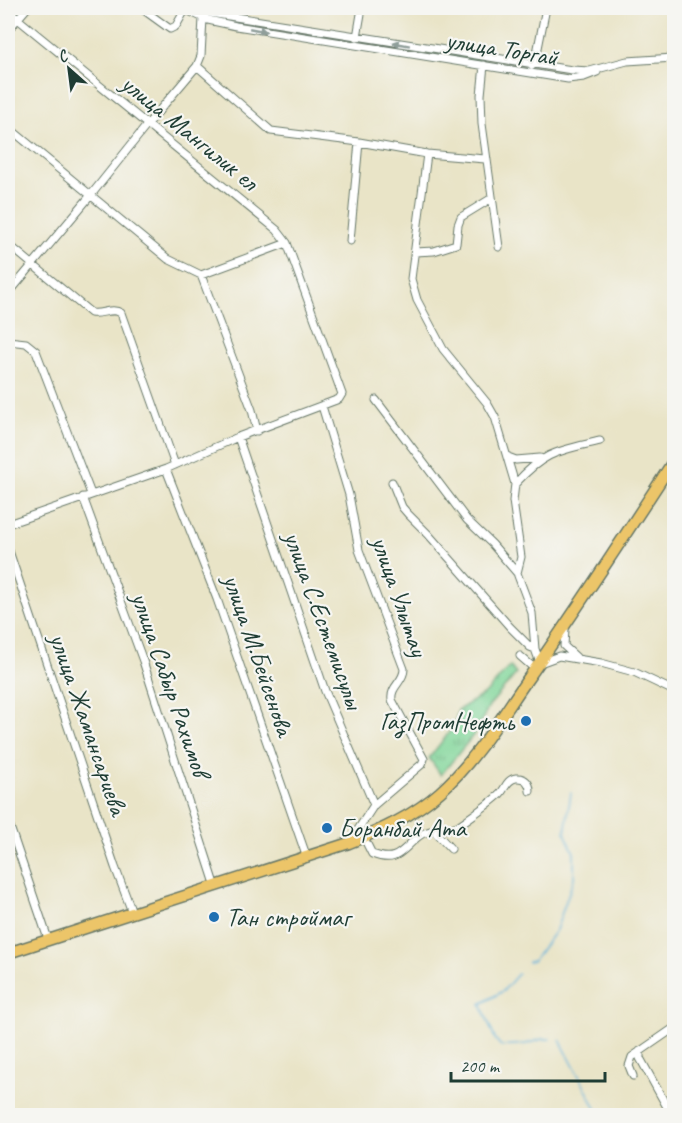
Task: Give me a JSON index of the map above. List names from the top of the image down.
{
  "streets": {
    "street": [
      "улица Торгай",
      "улица Мангилик ел",
      "улица Улытау",
      "улица С.Естемисулы",
      "улица М.Бейсенова",
      "улица Сабыр Рахимов",
      "улица Жамансариева"
    ]
  },
  "crossings": [
    ["улица Улытау", "улица С.Естемисулы"]
  ],
  "places": ["ГазПромНефть", "Боранбай Ата", "Тан строймаг"],
  "scale_bar": "200 m",
  "north": "top left"
}
